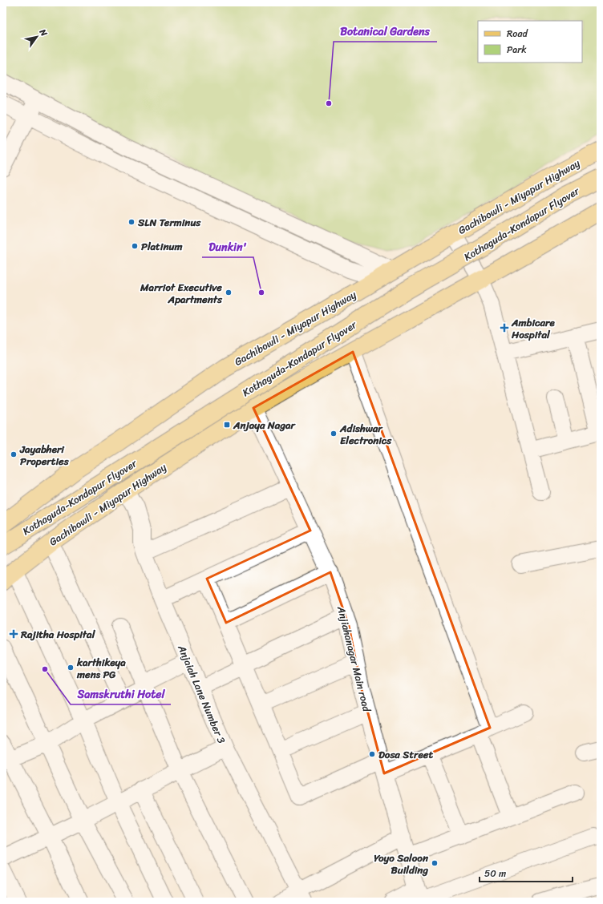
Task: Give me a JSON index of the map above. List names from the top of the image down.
{
  "streets": {
    "main road": ["Gachibowli - Miyapur Highway", "Kothaguda-Kondapur Flyover"],
    "street": ["Anjiahanagar Main road", "Anjaiah Lane Number 3"]
  },
  "crossings": [
    ["Gachibowli - Miyapur Highway", "Anjiahanagar Main road"],
    ["Gachibowli - Miyapur Highway", "Anjaiah Lane Number 3"]
  ],
  "places": {
    "other": [
      "Botanical Gardens",
      "SLN Terminus",
      "Platinum",
      "Marriot Executive Apartments",
      "Dunkin'",
      "Adishwar Electronics",
      "Jayabheri Properties",
      "karthikeya mens PG",
      "Samskruthi Hotel",
      "Dosa Street",
      "Yoyo Saloon Building"
    ],
    "health": ["Ambicare Hospital", "Rajitha Hospital"],
    "transit": ["Anjaya Nagar"]
  },
  "legend": ["Road", "Park"],
  "scale_bar": "50 m",
  "north": "top right"
}
